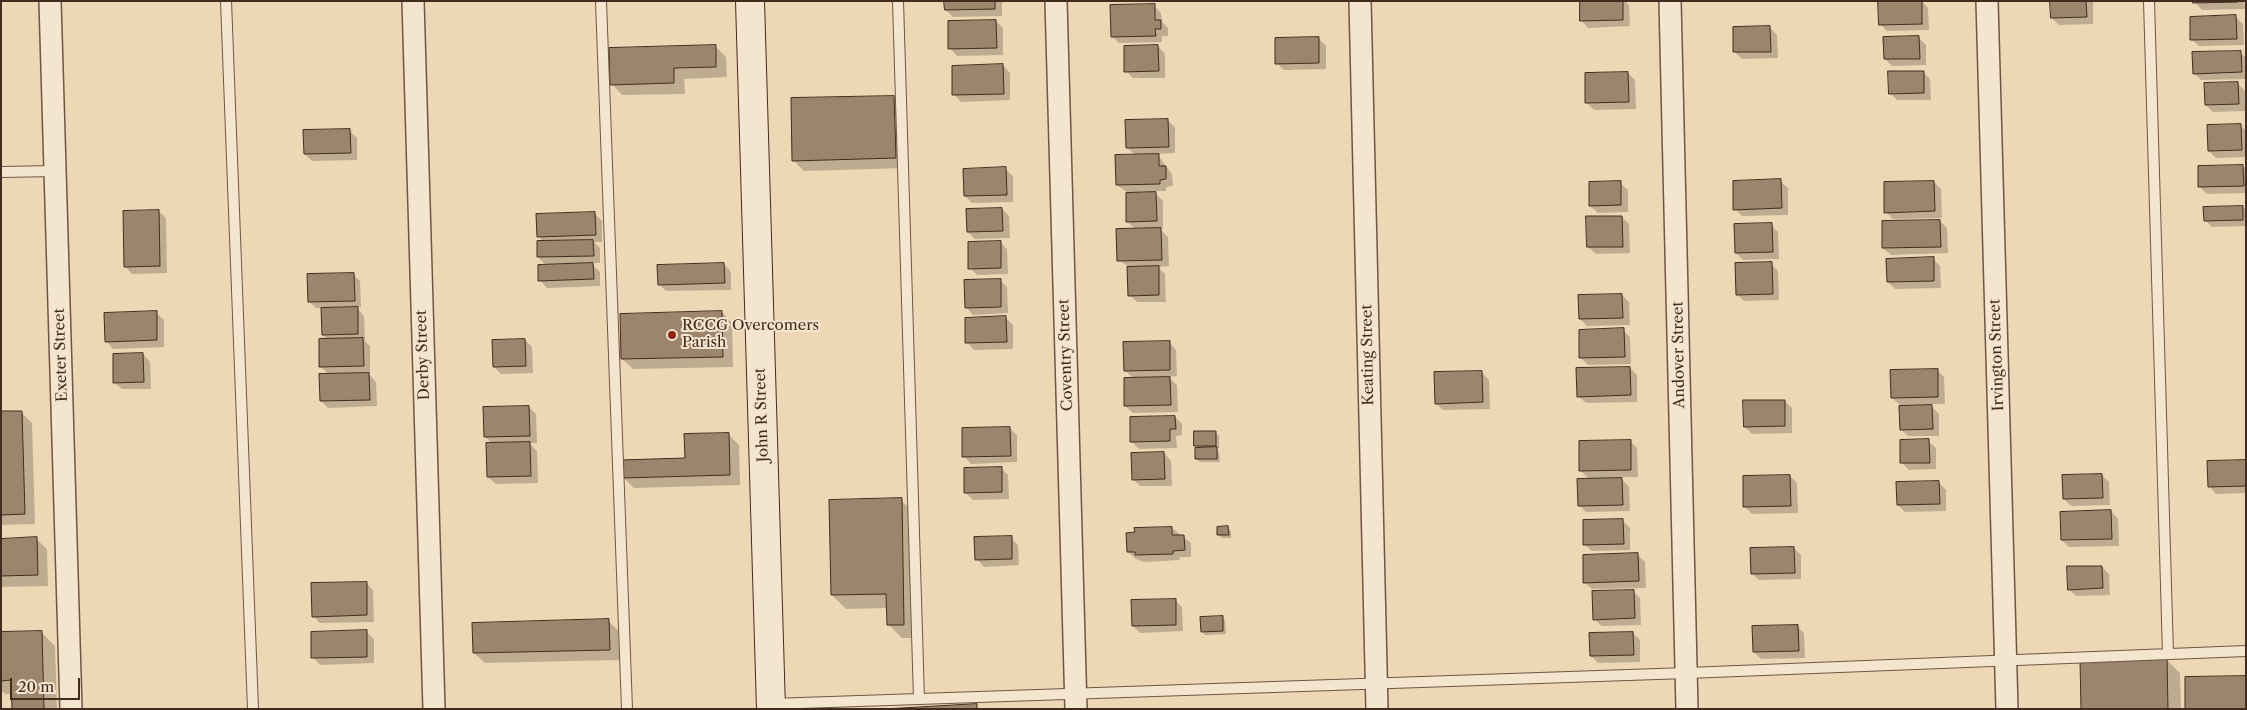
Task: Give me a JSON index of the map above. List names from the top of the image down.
{
  "streets": {
    "main road": ["John R Street"],
    "street": [
      "Exeter Street",
      "Derby Street",
      "Coventry Street",
      "Keating Street",
      "Andover Street",
      "Irvington Street"
    ]
  },
  "places": ["RCCG Overcomers Parish"],
  "scale_bar": "20 m"
}
